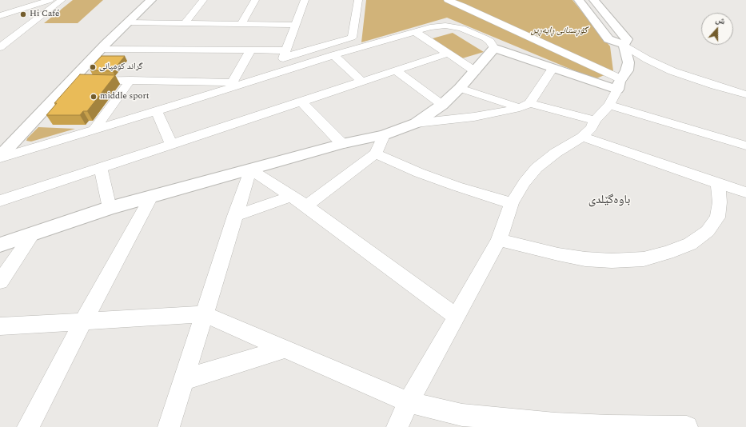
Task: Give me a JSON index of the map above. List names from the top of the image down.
{
  "districts": ["باوەگێلدی"],
  "parks": ["گۆڕستانی ڕاپەڕین"],
  "places": ["Hi Café", "گراند كومپانى", "middle sport"],
  "north": "top"
}
